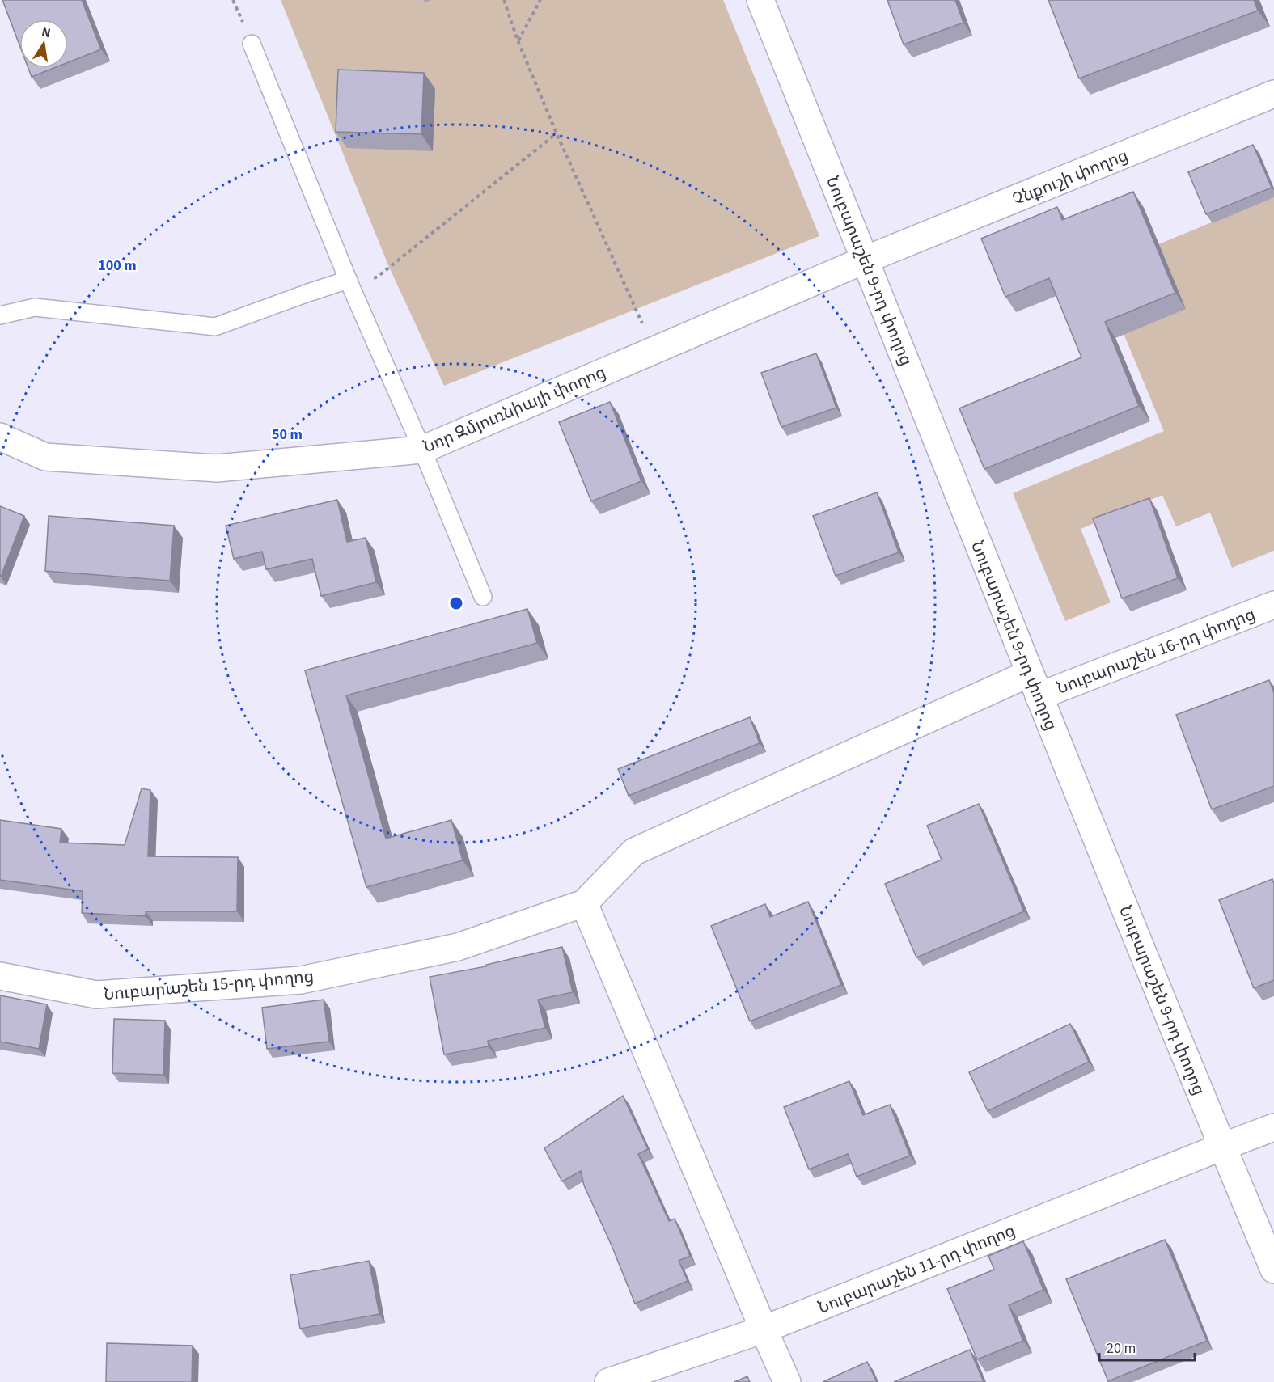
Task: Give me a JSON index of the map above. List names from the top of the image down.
{
  "streets": {
    "street": [
      "Չնքուշի փողոց",
      "Նուբարաշեն 9-րդ փողոց",
      "Նոր Զմյուռնիայի փողոց",
      "Նուբարաշեն 16-րդ փողոց",
      "Նուբարաշեն 15-րդ փողոց",
      "Նուբարաշեն 11-րդ փողոց"
    ]
  },
  "crossings": [
    ["Չնքուշի փողոց", "Նուբարաշեն 9-րդ փողոց"],
    ["Չնքուշի փողոց", "Նոր Զմյուռնիայի փողոց"],
    ["Նուբարաշեն 9-րդ փողոց", "Նոր Զմյուռնիայի փողոց"],
    ["Նուբարաշեն 9-րդ փողոց", "Նուբարաշեն 16-րդ փողոց"],
    ["Նուբարաշեն 9-րդ փողոց", "Նուբարաշեն 11-րդ փողոց"],
    ["Նուբարաշեն 16-րդ փողոց", "Նուբարաշեն 15-րդ փողոց"]
  ],
  "scale_bar": "20 m",
  "north": "top",
  "rings": ["100 m", "50 m"]
}
